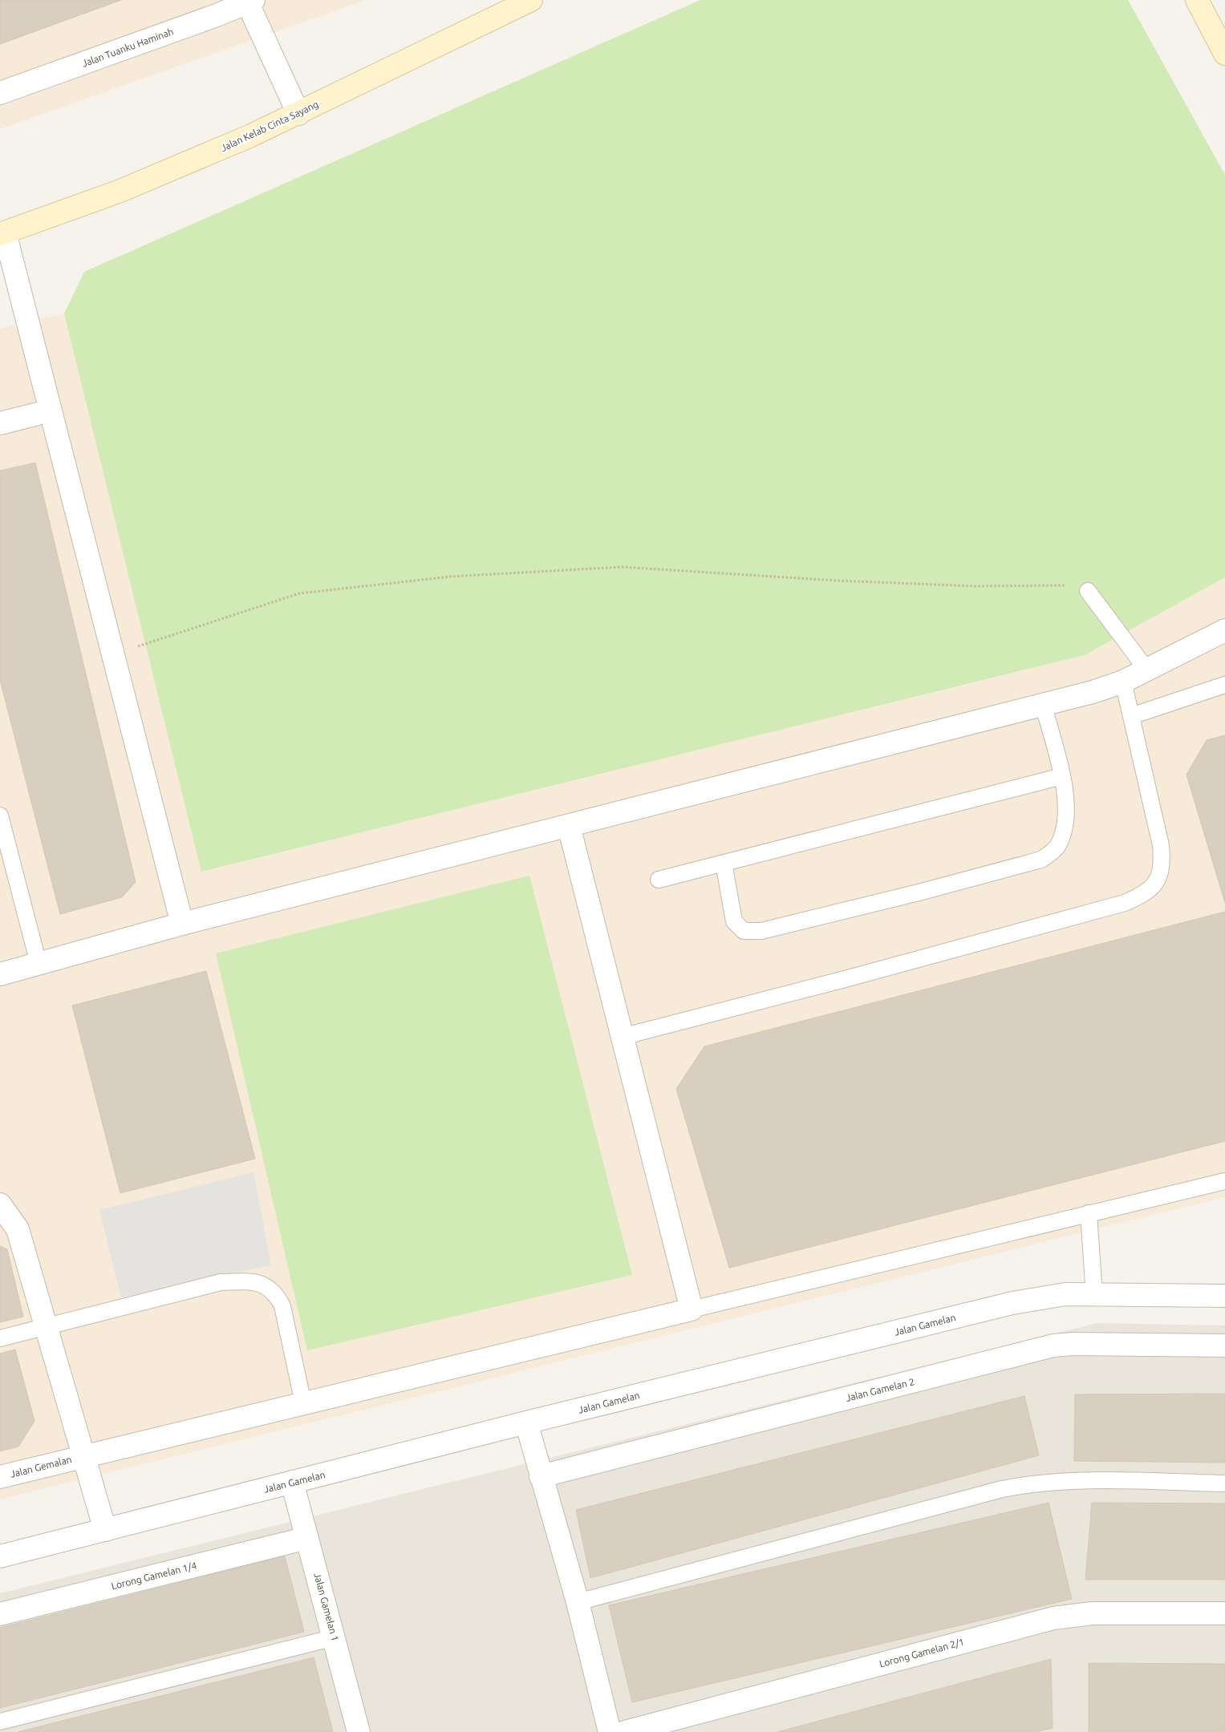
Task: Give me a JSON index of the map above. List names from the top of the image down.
{
  "streets": {
    "main road": ["Jalan Kelab Cinta Sayang"],
    "street": [
      "Jalan Tuanku Haminah",
      "Jalan Gamelan",
      "Jalan Gamelan 2",
      "Jalan Gemalan",
      "Lorong Gamelan 1/4",
      "Jalan Gamelan 1",
      "Lorong Gamelan 2/1"
    ]
  },
  "crossings": [
    ["Jalan Gamelan", "Jalan Gamelan 1"],
    ["Lorong Gamelan 1/4", "Jalan Gamelan 1"]
  ]
}
